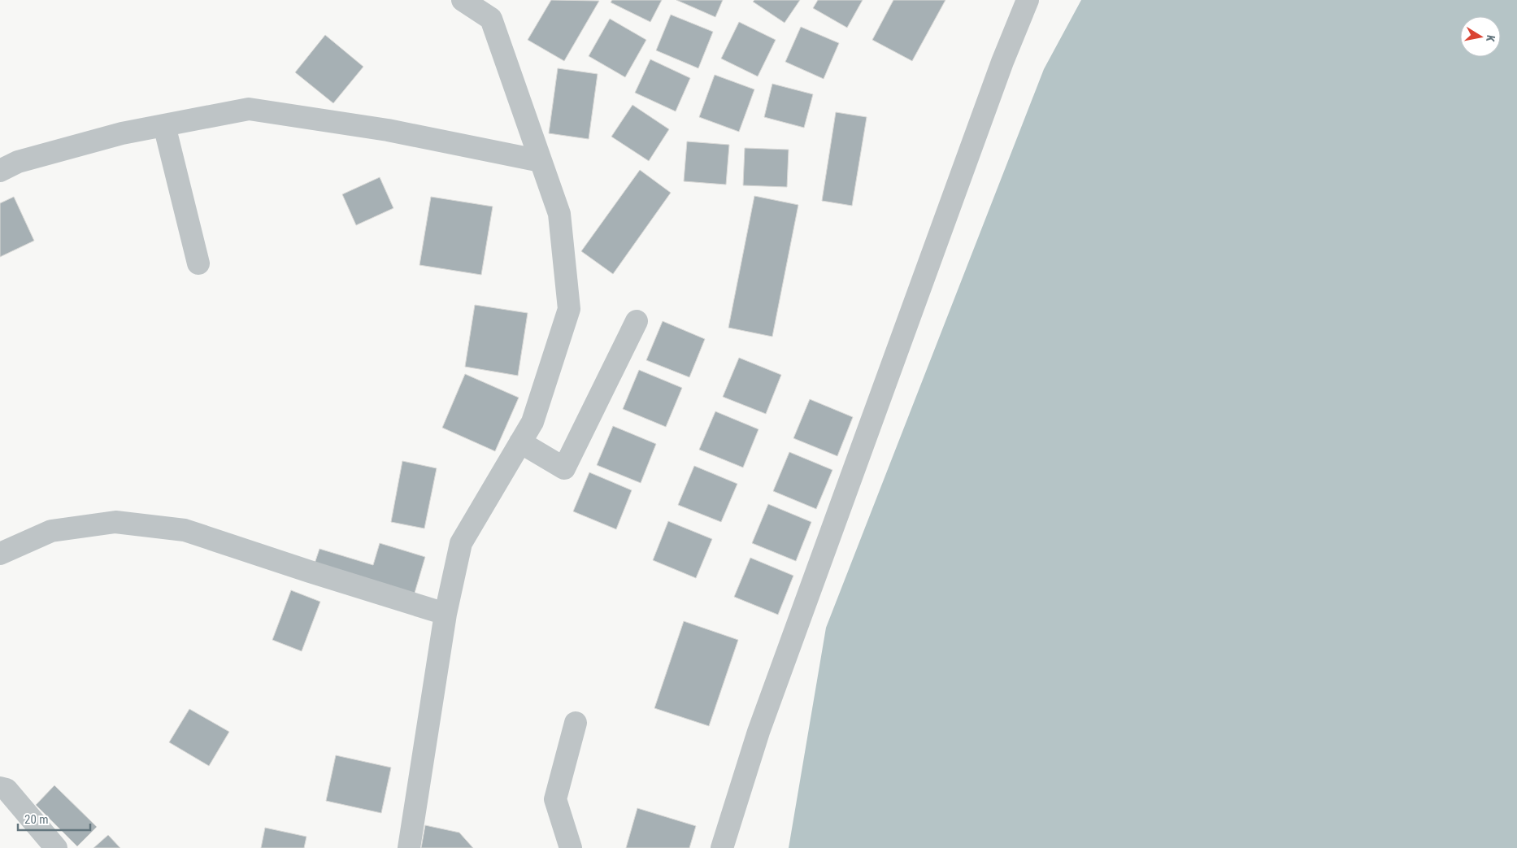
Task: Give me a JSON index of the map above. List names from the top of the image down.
{
  "scale_bar": "20 m",
  "north": "right"
}
